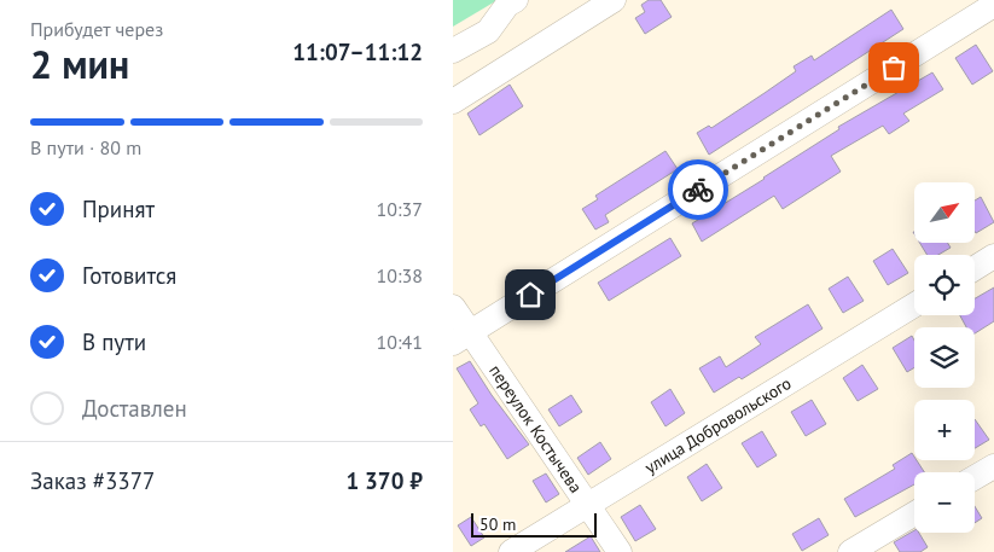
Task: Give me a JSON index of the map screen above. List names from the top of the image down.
{
  "streets": {
    "street": ["улица Добровольского", "переулок Костычева"]
  },
  "crossings": [
    ["улица Добровольского", "переулок Костычева"]
  ],
  "scale_bar": "50 m",
  "north": "top right",
  "page": {
    "heading": ["2 мин", "Прибудет через", "11:07–11:12"],
    "panel": ["Заказ #3377", "1 370 ₽"],
    "bar": "В пути · 80 m",
    "list": [
      ["Принят", "10:37"],
      ["Готовится", "10:38"],
      ["В пути", "10:41"],
      "Доставлен"
    ],
    "map_buttons": ["+", "−"],
    "scale": "50 m"
  }
}
